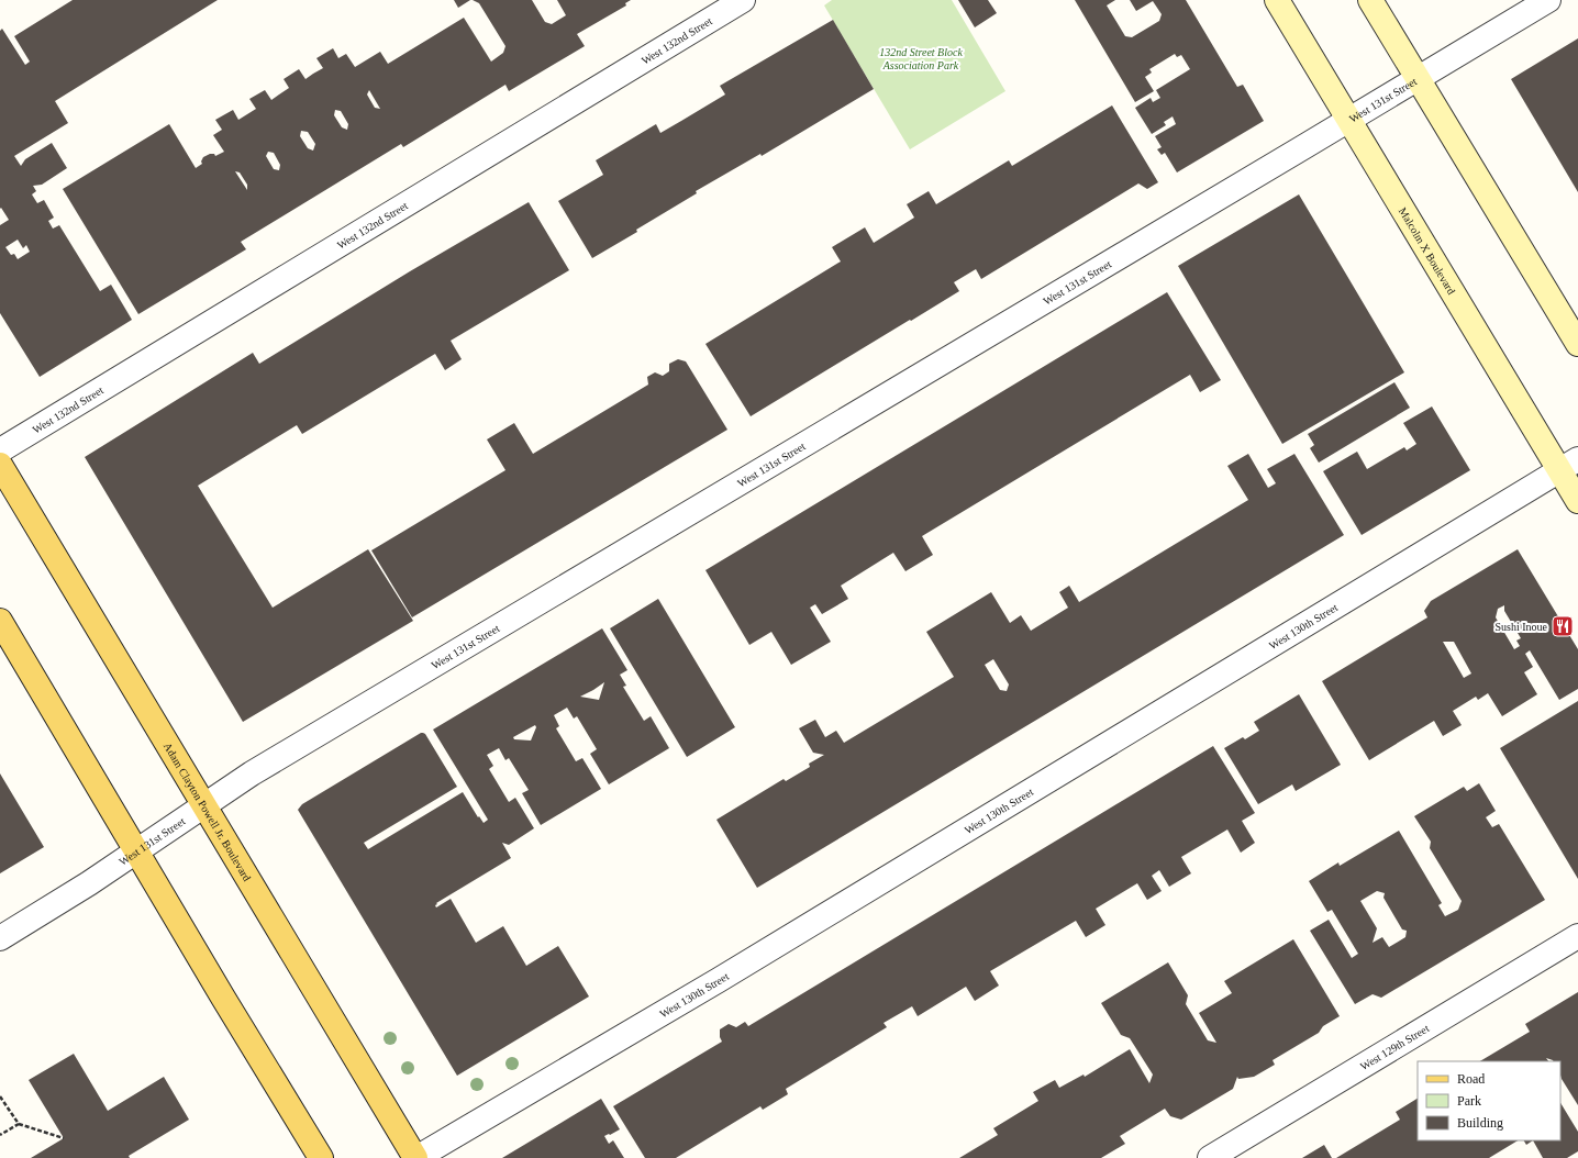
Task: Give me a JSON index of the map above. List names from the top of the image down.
{
  "streets": {
    "main road": ["Malcolm X Boulevard", "Adam Clayton Powell Jr. Boulevard"],
    "street": [
      "West 132nd Street",
      "West 131st Street",
      "West 130th Street",
      "West 129th Street"
    ]
  },
  "crossings": [
    ["West 131st Street", "Malcolm X Boulevard"],
    ["West 131st Street", "Adam Clayton Powell Jr. Boulevard"],
    ["Malcolm X Boulevard", "West 130th Street"],
    ["West 130th Street", "Adam Clayton Powell Jr. Boulevard"]
  ],
  "parks": ["132nd Street Block Association Park"],
  "places": {
    "restaurant": ["Sushi Inoue"]
  },
  "legend": ["Road", "Park", "Building"]
}
